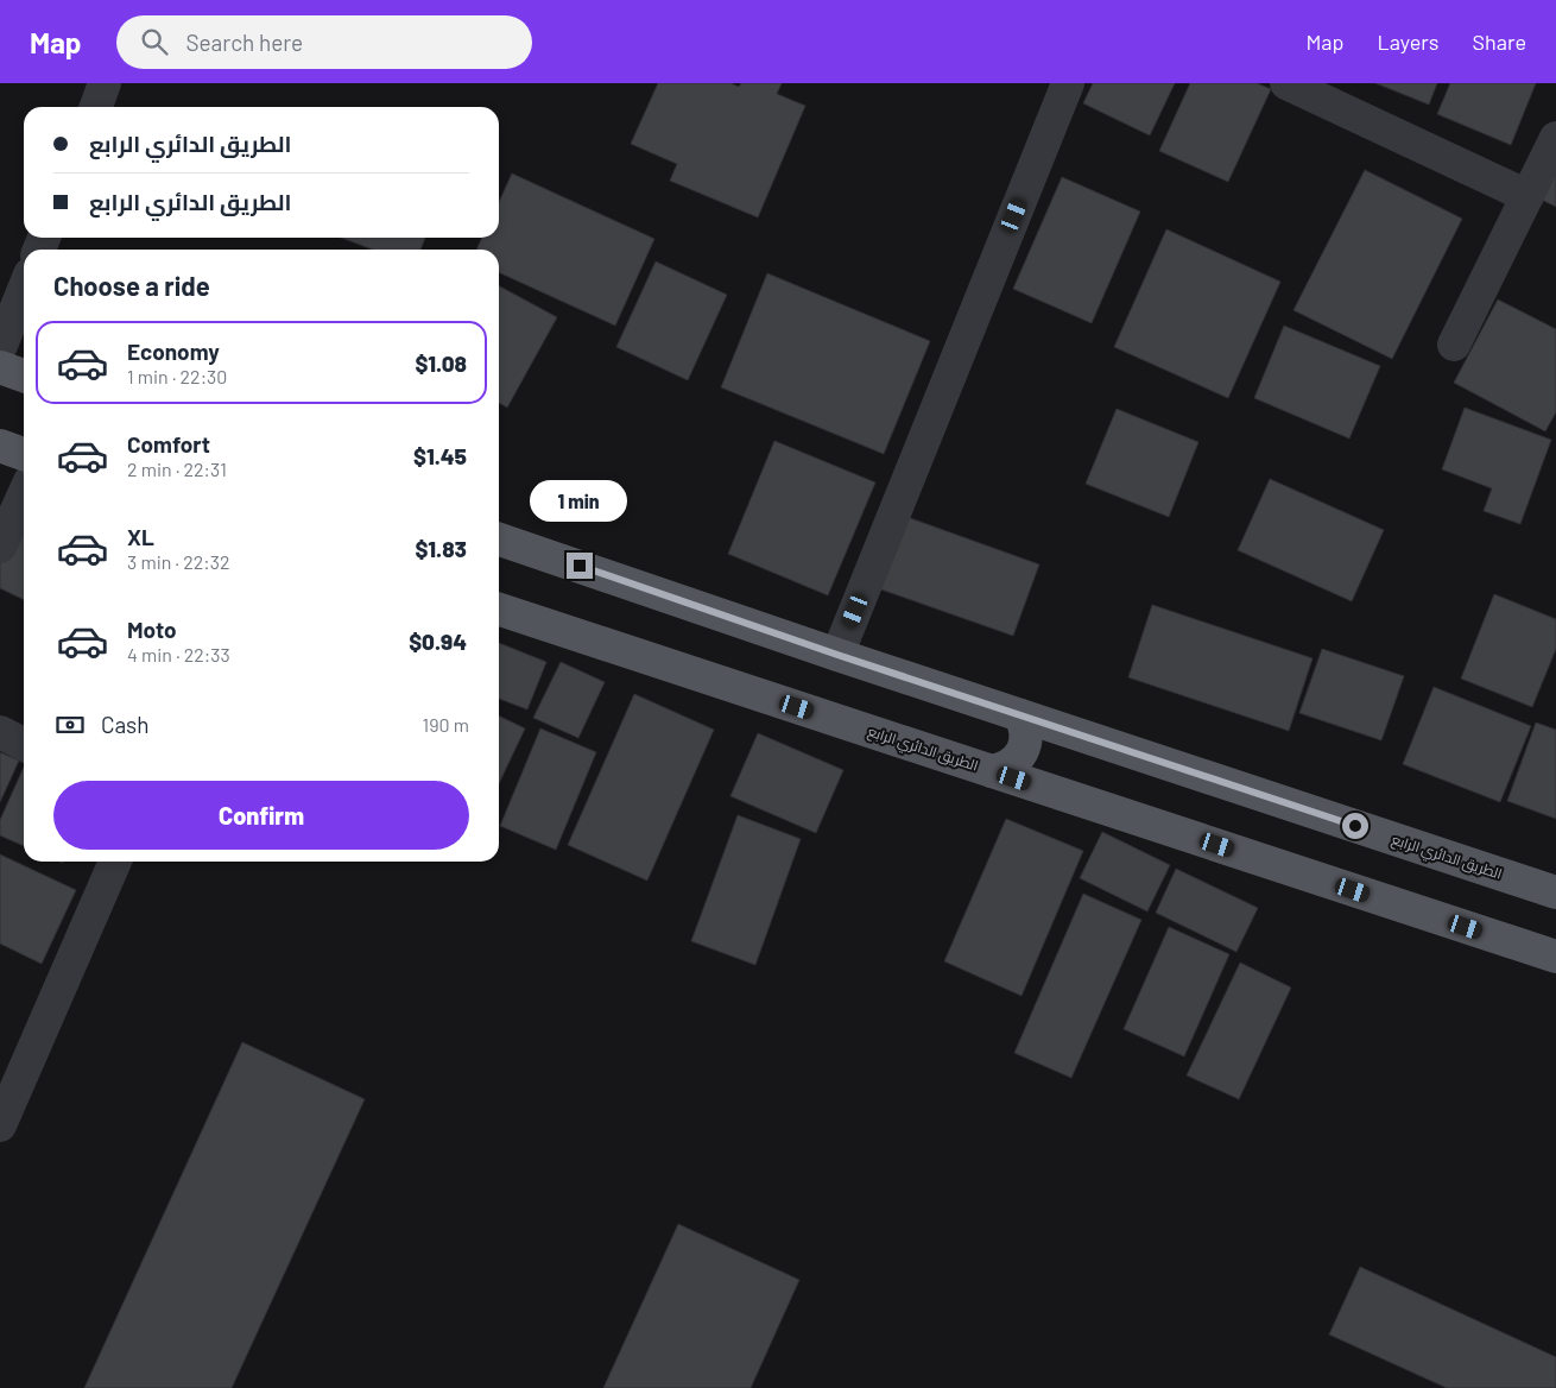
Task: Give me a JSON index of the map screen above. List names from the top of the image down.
{
  "streets": {
    "main road": ["الطريق الدائري الرابع"]
  },
  "page": {
    "header": "Map",
    "search": "Search here",
    "nav": ["Map", "Layers", "Share"],
    "banner": ["الطريق الدائري الرابع", "الطريق الدائري الرابع"],
    "heading": "Choose a ride",
    "list": [
      {
        "name": "Economy",
        "note": "1 min · 22:30",
        "value": "$1.08"
      },
      {
        "name": "Comfort",
        "note": "2 min · 22:31",
        "value": "$1.45"
      },
      {
        "name": "XL",
        "note": "3 min · 22:32",
        "value": "$1.83"
      },
      {
        "name": "Moto",
        "note": "4 min · 22:33",
        "value": "$0.94"
      }
    ],
    "bubble": "1 min",
    "pay": ["Cash", "190 m"],
    "buttons": "Confirm"
  }
}
